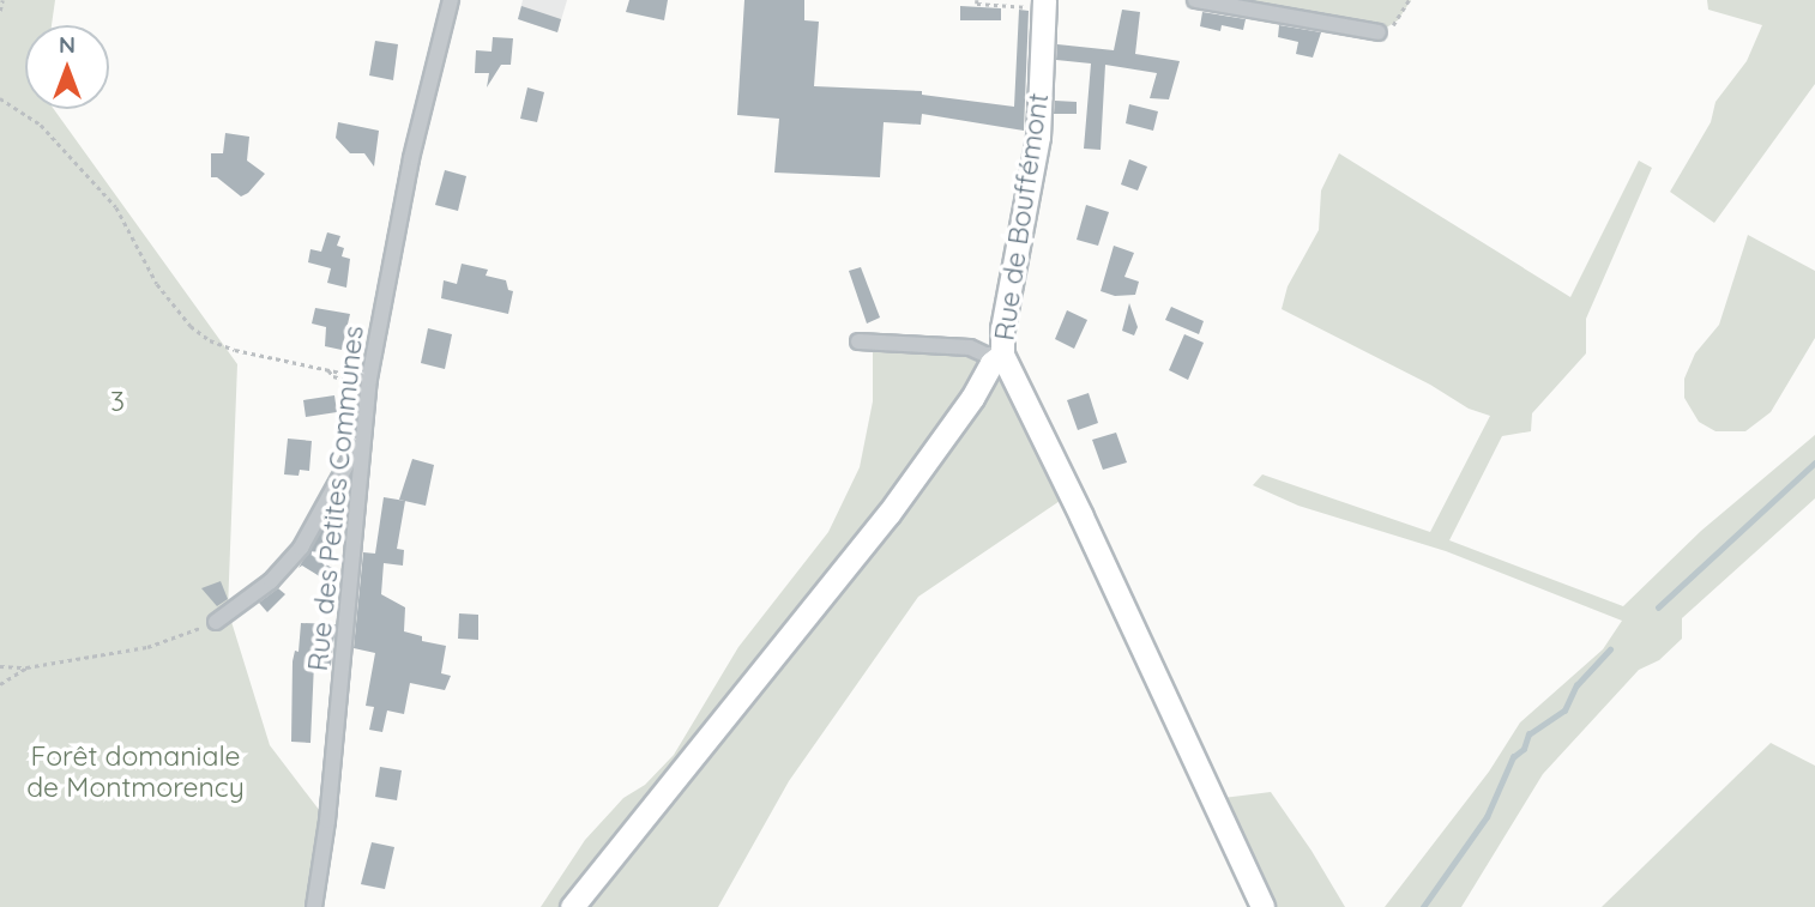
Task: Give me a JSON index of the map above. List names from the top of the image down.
{
  "streets": {
    "street": ["Rue de Bouffémont", "Rue des Petites Communes"]
  },
  "parks": ["3", "Forêt domaniale de Montmorency"],
  "north": "top"
}
